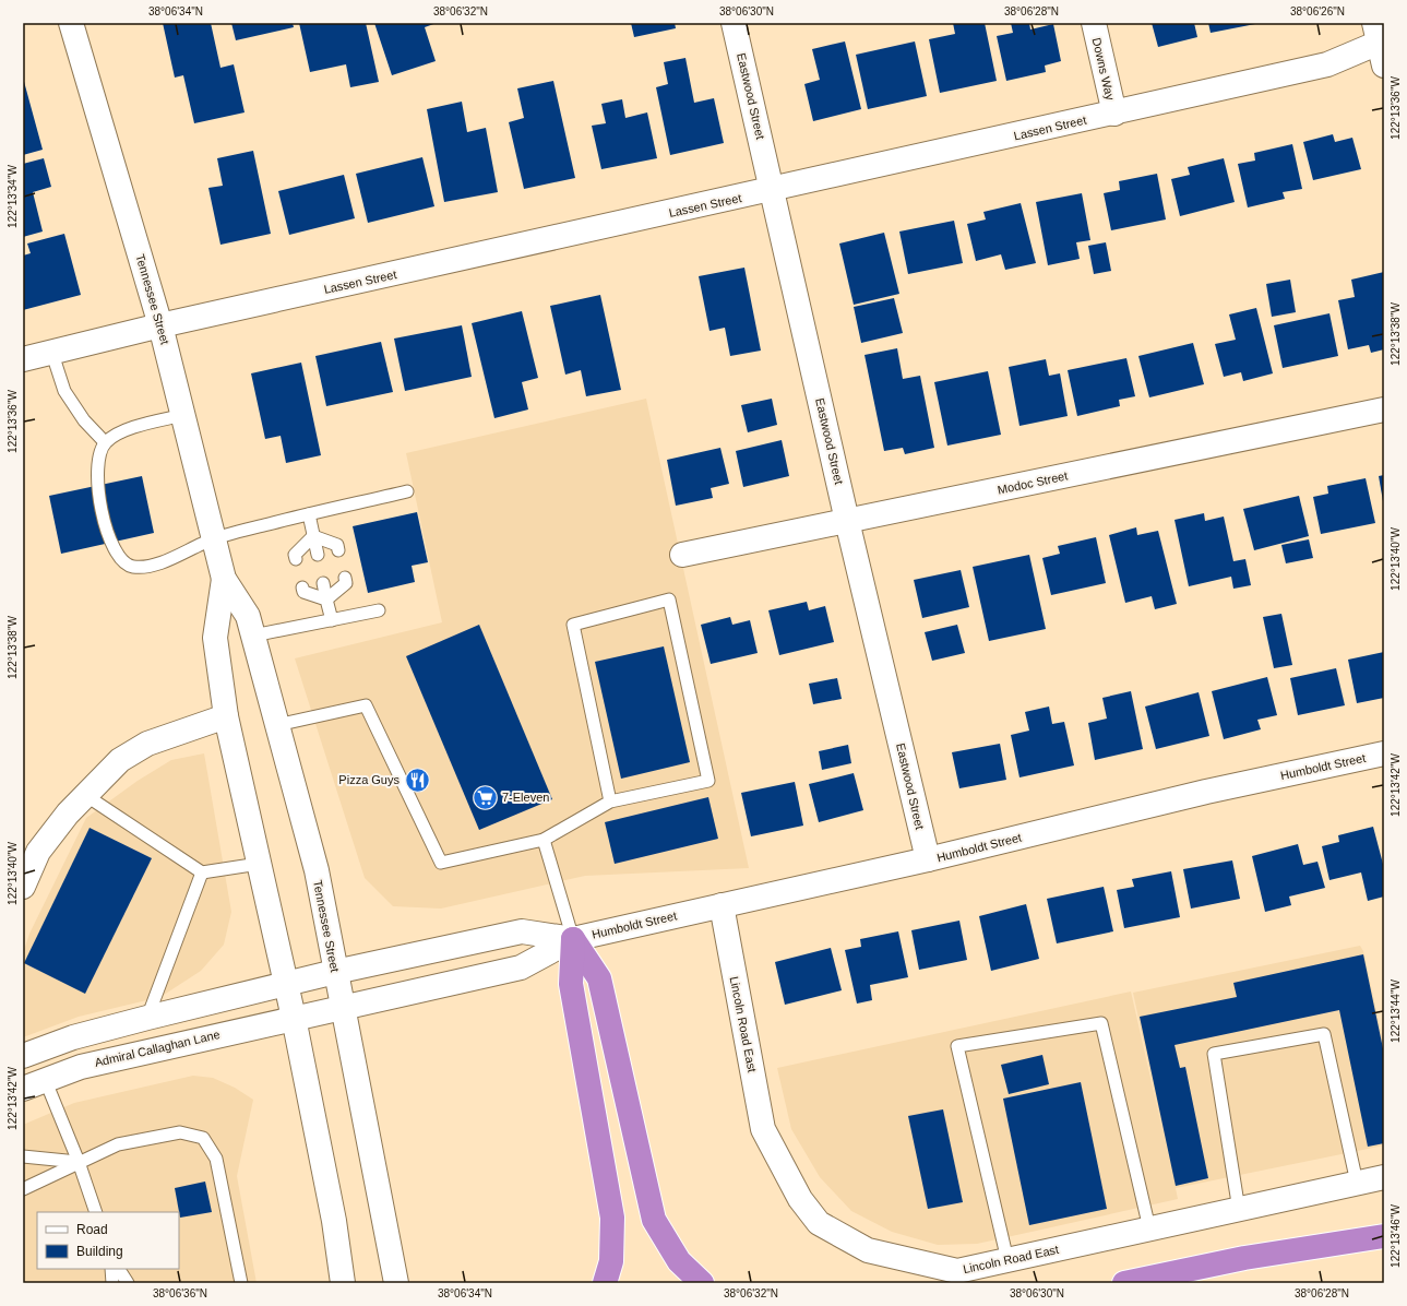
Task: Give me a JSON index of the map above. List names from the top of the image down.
{
  "streets": {
    "street": [
      "Downs Way",
      "Eastwood Street",
      "Lassen Street",
      "Tennessee Street",
      "Modoc Street",
      "Humboldt Street",
      "Lincoln Road East",
      "Admiral Callaghan Lane"
    ]
  },
  "crossings": [
    ["Downs Way", "Lassen Street"],
    ["Eastwood Street", "Lassen Street"],
    ["Eastwood Street", "Modoc Street"],
    ["Eastwood Street", "Humboldt Street"],
    ["Lassen Street", "Tennessee Street"],
    ["Tennessee Street", "Humboldt Street"],
    ["Tennessee Street", "Admiral Callaghan Lane"],
    ["Humboldt Street", "Lincoln Road East"],
    ["Humboldt Street", "Admiral Callaghan Lane"]
  ],
  "places": {
    "restaurant": ["Pizza Guys"],
    "supermarket": ["7-Eleven"]
  },
  "legend": ["Road", "Building"],
  "coordinates": [
    "38°06'34\"N",
    "38°06'32\"N",
    "38°06'30\"N",
    "38°06'28\"N",
    "38°06'26\"N",
    "122°13'36\"W",
    "122°13'34\"W",
    "122°13'38\"W",
    "122°13'40\"W",
    "122°13'42\"W",
    "122°13'44\"W",
    "122°13'46\"W",
    "38°06'36\"N"
  ]
}
